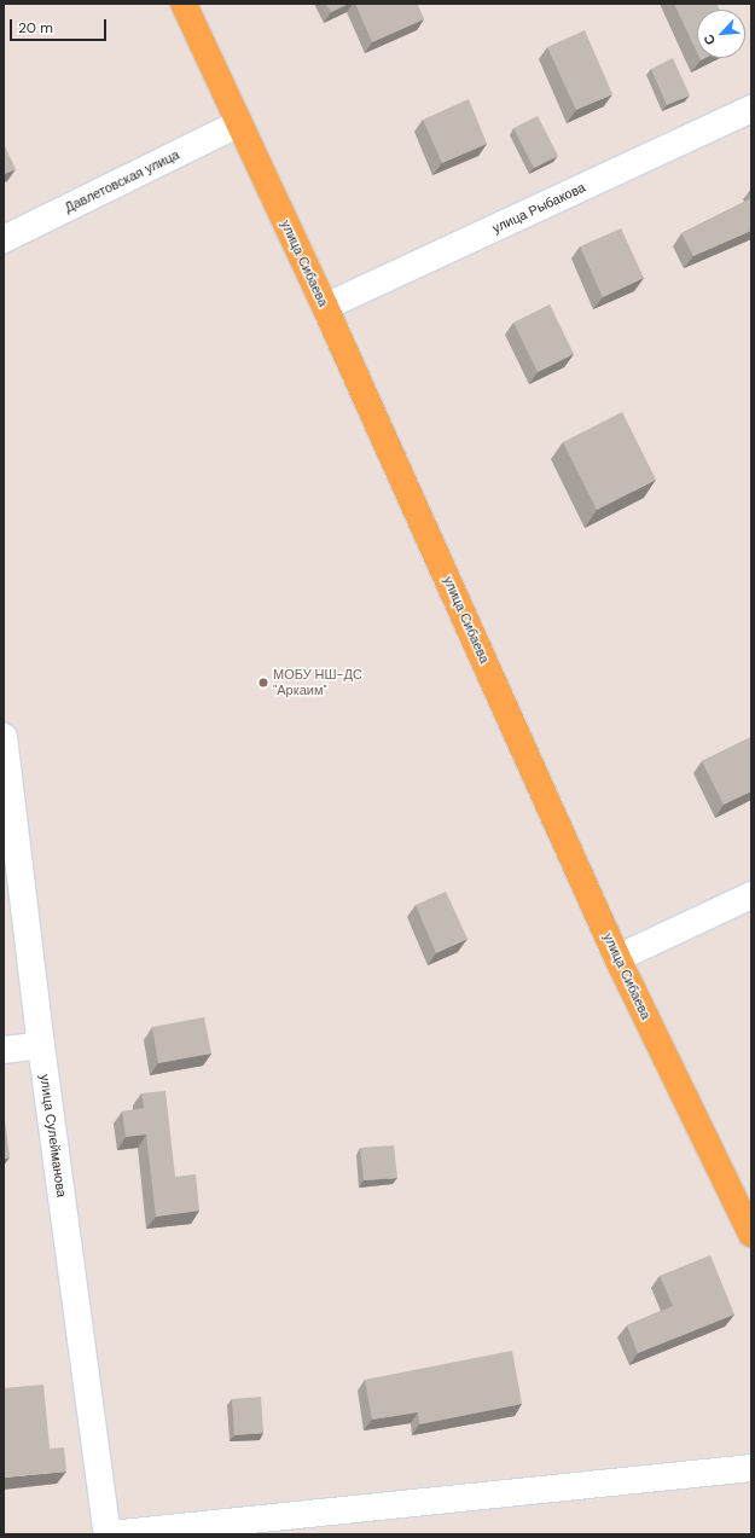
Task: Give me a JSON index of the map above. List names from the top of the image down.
{
  "streets": {
    "main road": ["улица Сибаева"],
    "street": ["Давлетовская улица", "улица Рыбакова", "улица Сулейманова"]
  },
  "crossings": [
    ["Давлетовская улица", "улица Сибаева"],
    ["улица Рыбакова", "улица Сибаева"]
  ],
  "places": ["МОБУ НШ-ДС \"Аркаим\""],
  "scale_bar": "20 m",
  "north": "bottom left"
}
